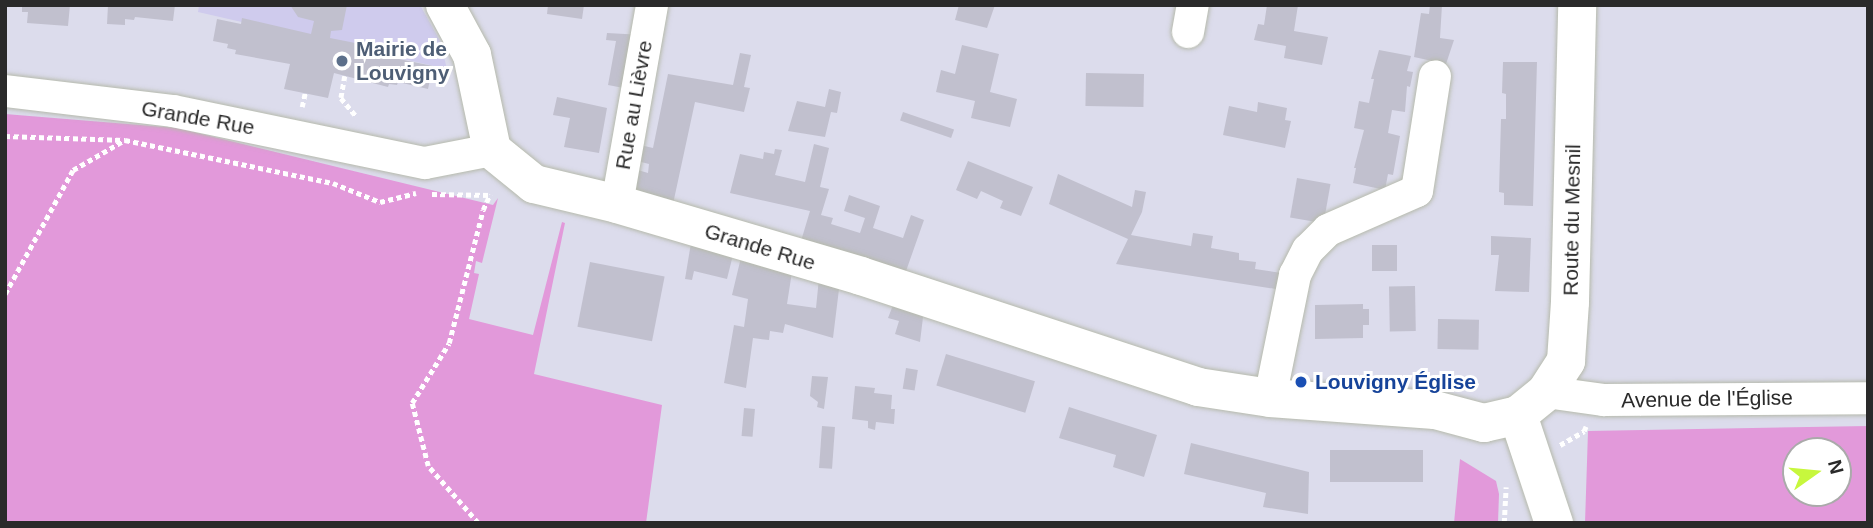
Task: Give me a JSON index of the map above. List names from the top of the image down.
{
  "streets": {
    "street": [
      "Rue au Lièvre",
      "Grande Rue",
      "Route du Mesnil",
      "Avenue de l'Église"
    ]
  },
  "crossings": [
    ["Rue au Lièvre", "Grande Rue"],
    ["Grande Rue", "Route du Mesnil"],
    ["Grande Rue", "Avenue de l'Église"],
    ["Route du Mesnil", "Avenue de l'Église"]
  ],
  "places": ["Mairie de Louvigny", "Louvigny Église"],
  "north": "right"
}
